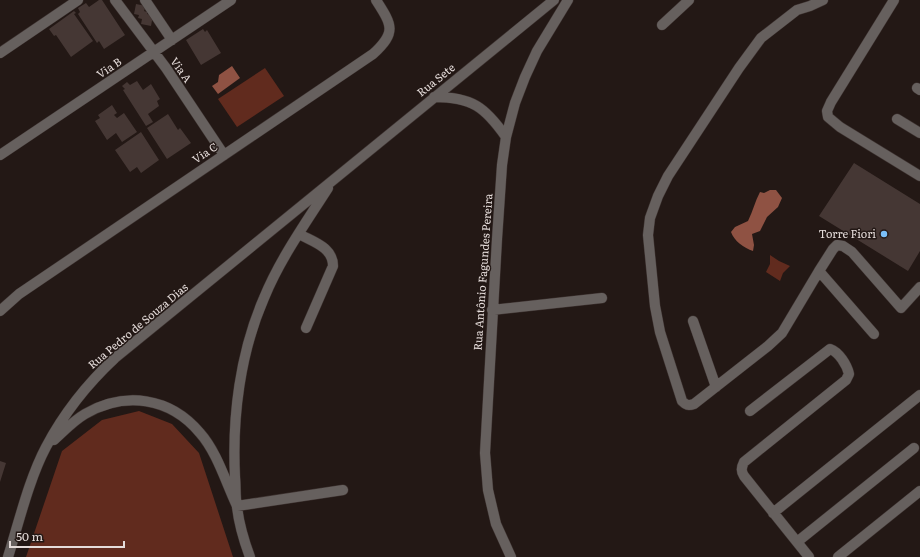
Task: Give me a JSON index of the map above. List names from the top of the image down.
{
  "streets": {
    "street": [
      "Via B",
      "Via A",
      "Rua Sete",
      "Via C",
      "Rua Antônio Fagundes Pereira",
      "Rua Pedro de Souza Dias"
    ]
  },
  "crossings": [
    ["Via B", "Via A"],
    ["Via A", "Via C"],
    ["Rua Sete", "Rua Pedro de Souza Dias"]
  ],
  "places": ["Torre Fiori"],
  "scale_bar": "50 m"
}
